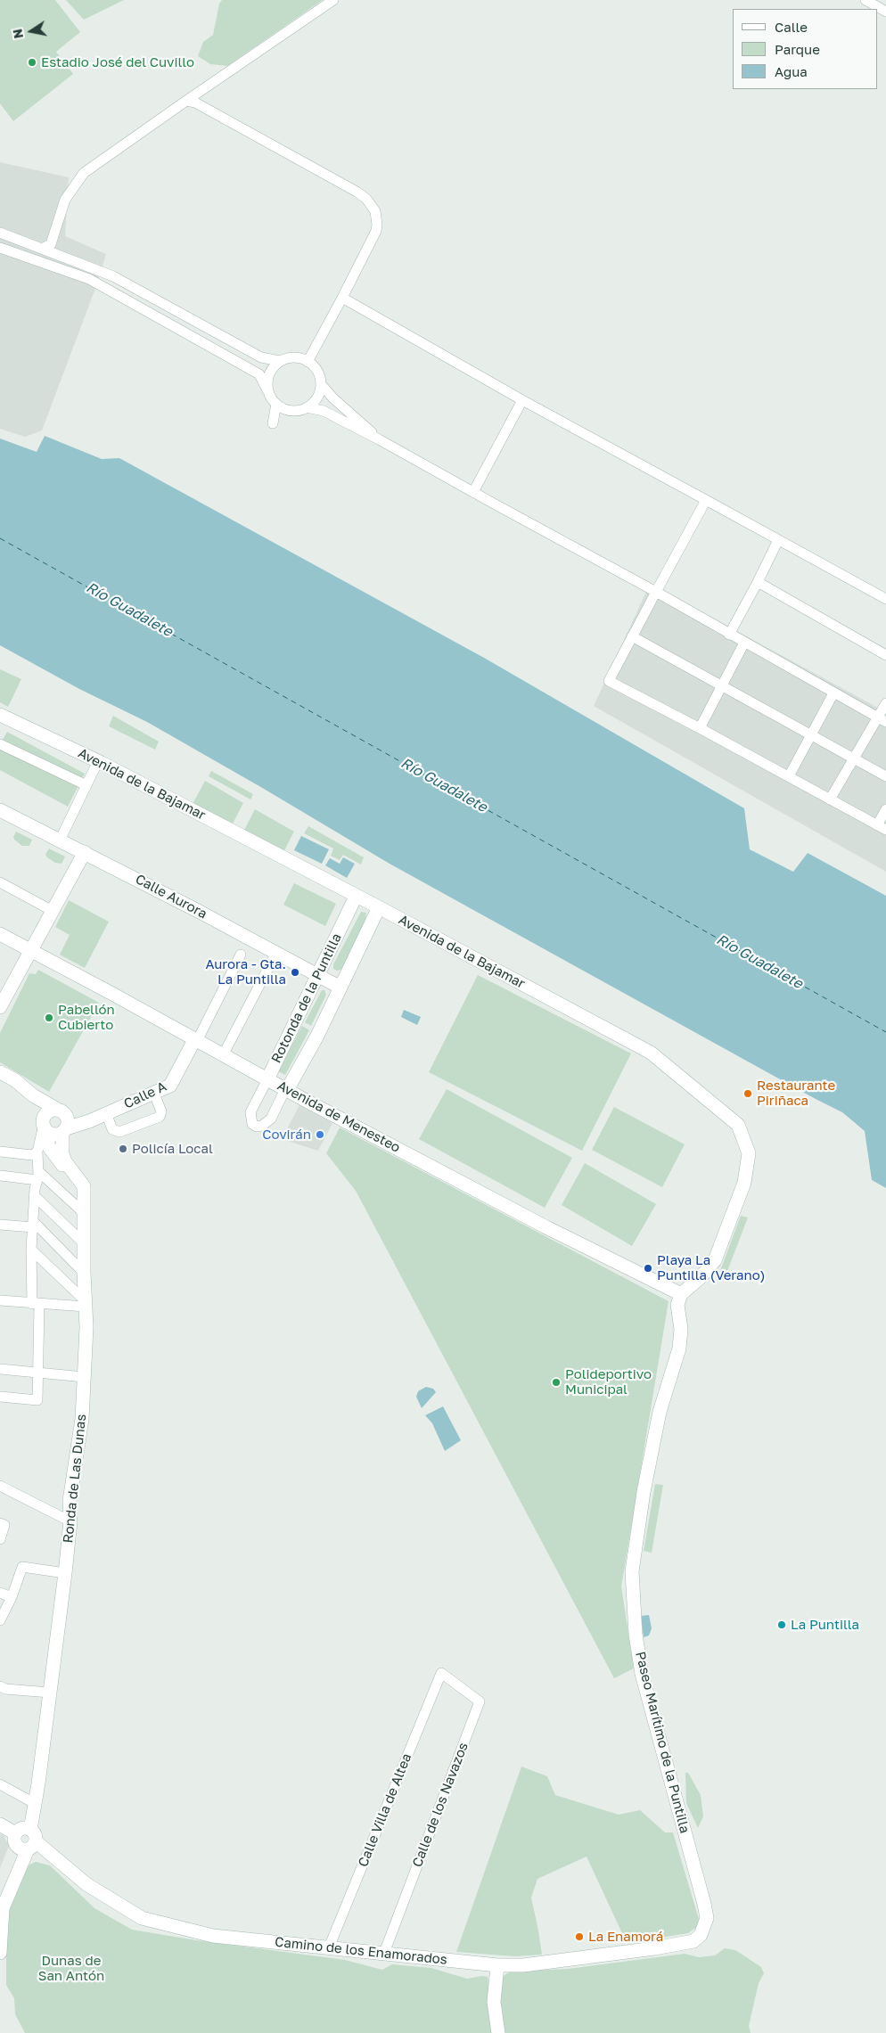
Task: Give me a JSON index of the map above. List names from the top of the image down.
{
  "streets": {
    "street": [
      "Avenida de la Bajamar",
      "Calle Aurora",
      "Rotonda de la Puntilla",
      "Calle A",
      "Avenida de Menesteo",
      "Ronda de Las Dunas",
      "Paseo Marítimo de la Puntilla",
      "Calle de los Navazos",
      "Calle Villa de Altea",
      "Camino de los Enamorados"
    ]
  },
  "crossings": [
    ["Avenida de la Bajamar", "Rotonda de la Puntilla"],
    ["Avenida de la Bajamar", "Avenida de Menesteo"],
    ["Avenida de la Bajamar", "Paseo Marítimo de la Puntilla"],
    ["Calle Aurora", "Rotonda de la Puntilla"],
    ["Rotonda de la Puntilla", "Avenida de Menesteo"],
    ["Calle A", "Avenida de Menesteo"],
    ["Avenida de Menesteo", "Paseo Marítimo de la Puntilla"],
    ["Ronda de Las Dunas", "Camino de los Enamorados"],
    ["Paseo Marítimo de la Puntilla", "Camino de los Enamorados"],
    ["Calle de los Navazos", "Calle Villa de Altea"],
    ["Calle de los Navazos", "Camino de los Enamorados"],
    ["Calle Villa de Altea", "Camino de los Enamorados"]
  ],
  "water": ["Río Guadalete"],
  "parks": ["Dunas de San Antón"],
  "places": [
    "Estadio José del Cuvillo",
    "Aurora - Gta. La Puntilla",
    "Pabellón Cubierto",
    "Restaurante Piriñaca",
    "Covirán",
    "Policía Local",
    "Playa La Puntilla (Verano)",
    "Polideportivo Municipal",
    "La Puntilla",
    "La Enamorá"
  ],
  "legend": ["Calle", "Parque", "Agua"],
  "north": "left"
}
